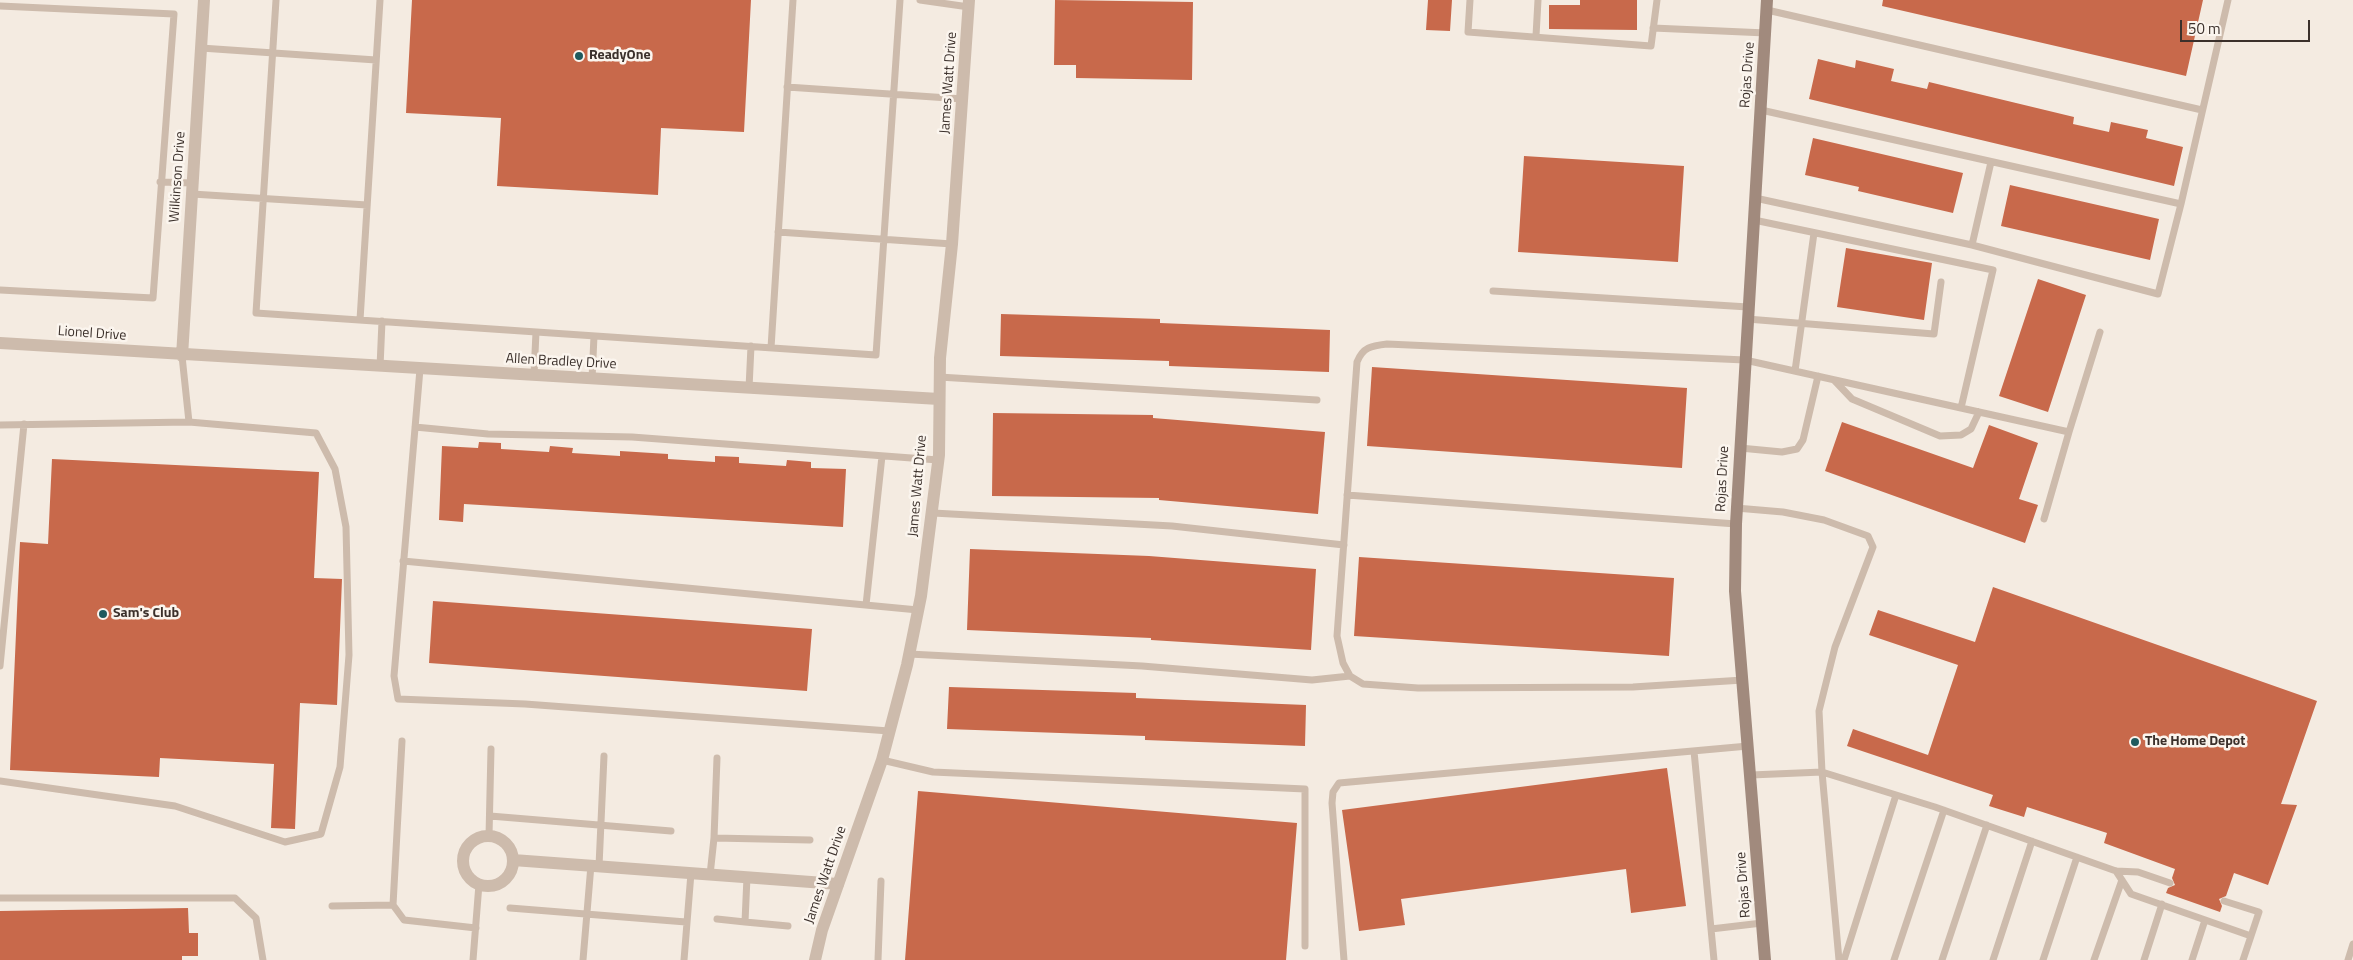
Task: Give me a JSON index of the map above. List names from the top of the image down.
{
  "streets": {
    "main road": ["Rojas Drive"],
    "street": [
      "James Watt Drive",
      "Wilkinson Drive",
      "Lionel Drive",
      "Allen Bradley Drive"
    ]
  },
  "crossings": [
    ["James Watt Drive", "Allen Bradley Drive"],
    ["Wilkinson Drive", "Lionel Drive"],
    ["Wilkinson Drive", "Allen Bradley Drive"],
    ["Lionel Drive", "Allen Bradley Drive"]
  ],
  "places": ["ReadyOne", "Sam's Club", "The Home Depot"],
  "scale_bar": "50 m"
}
